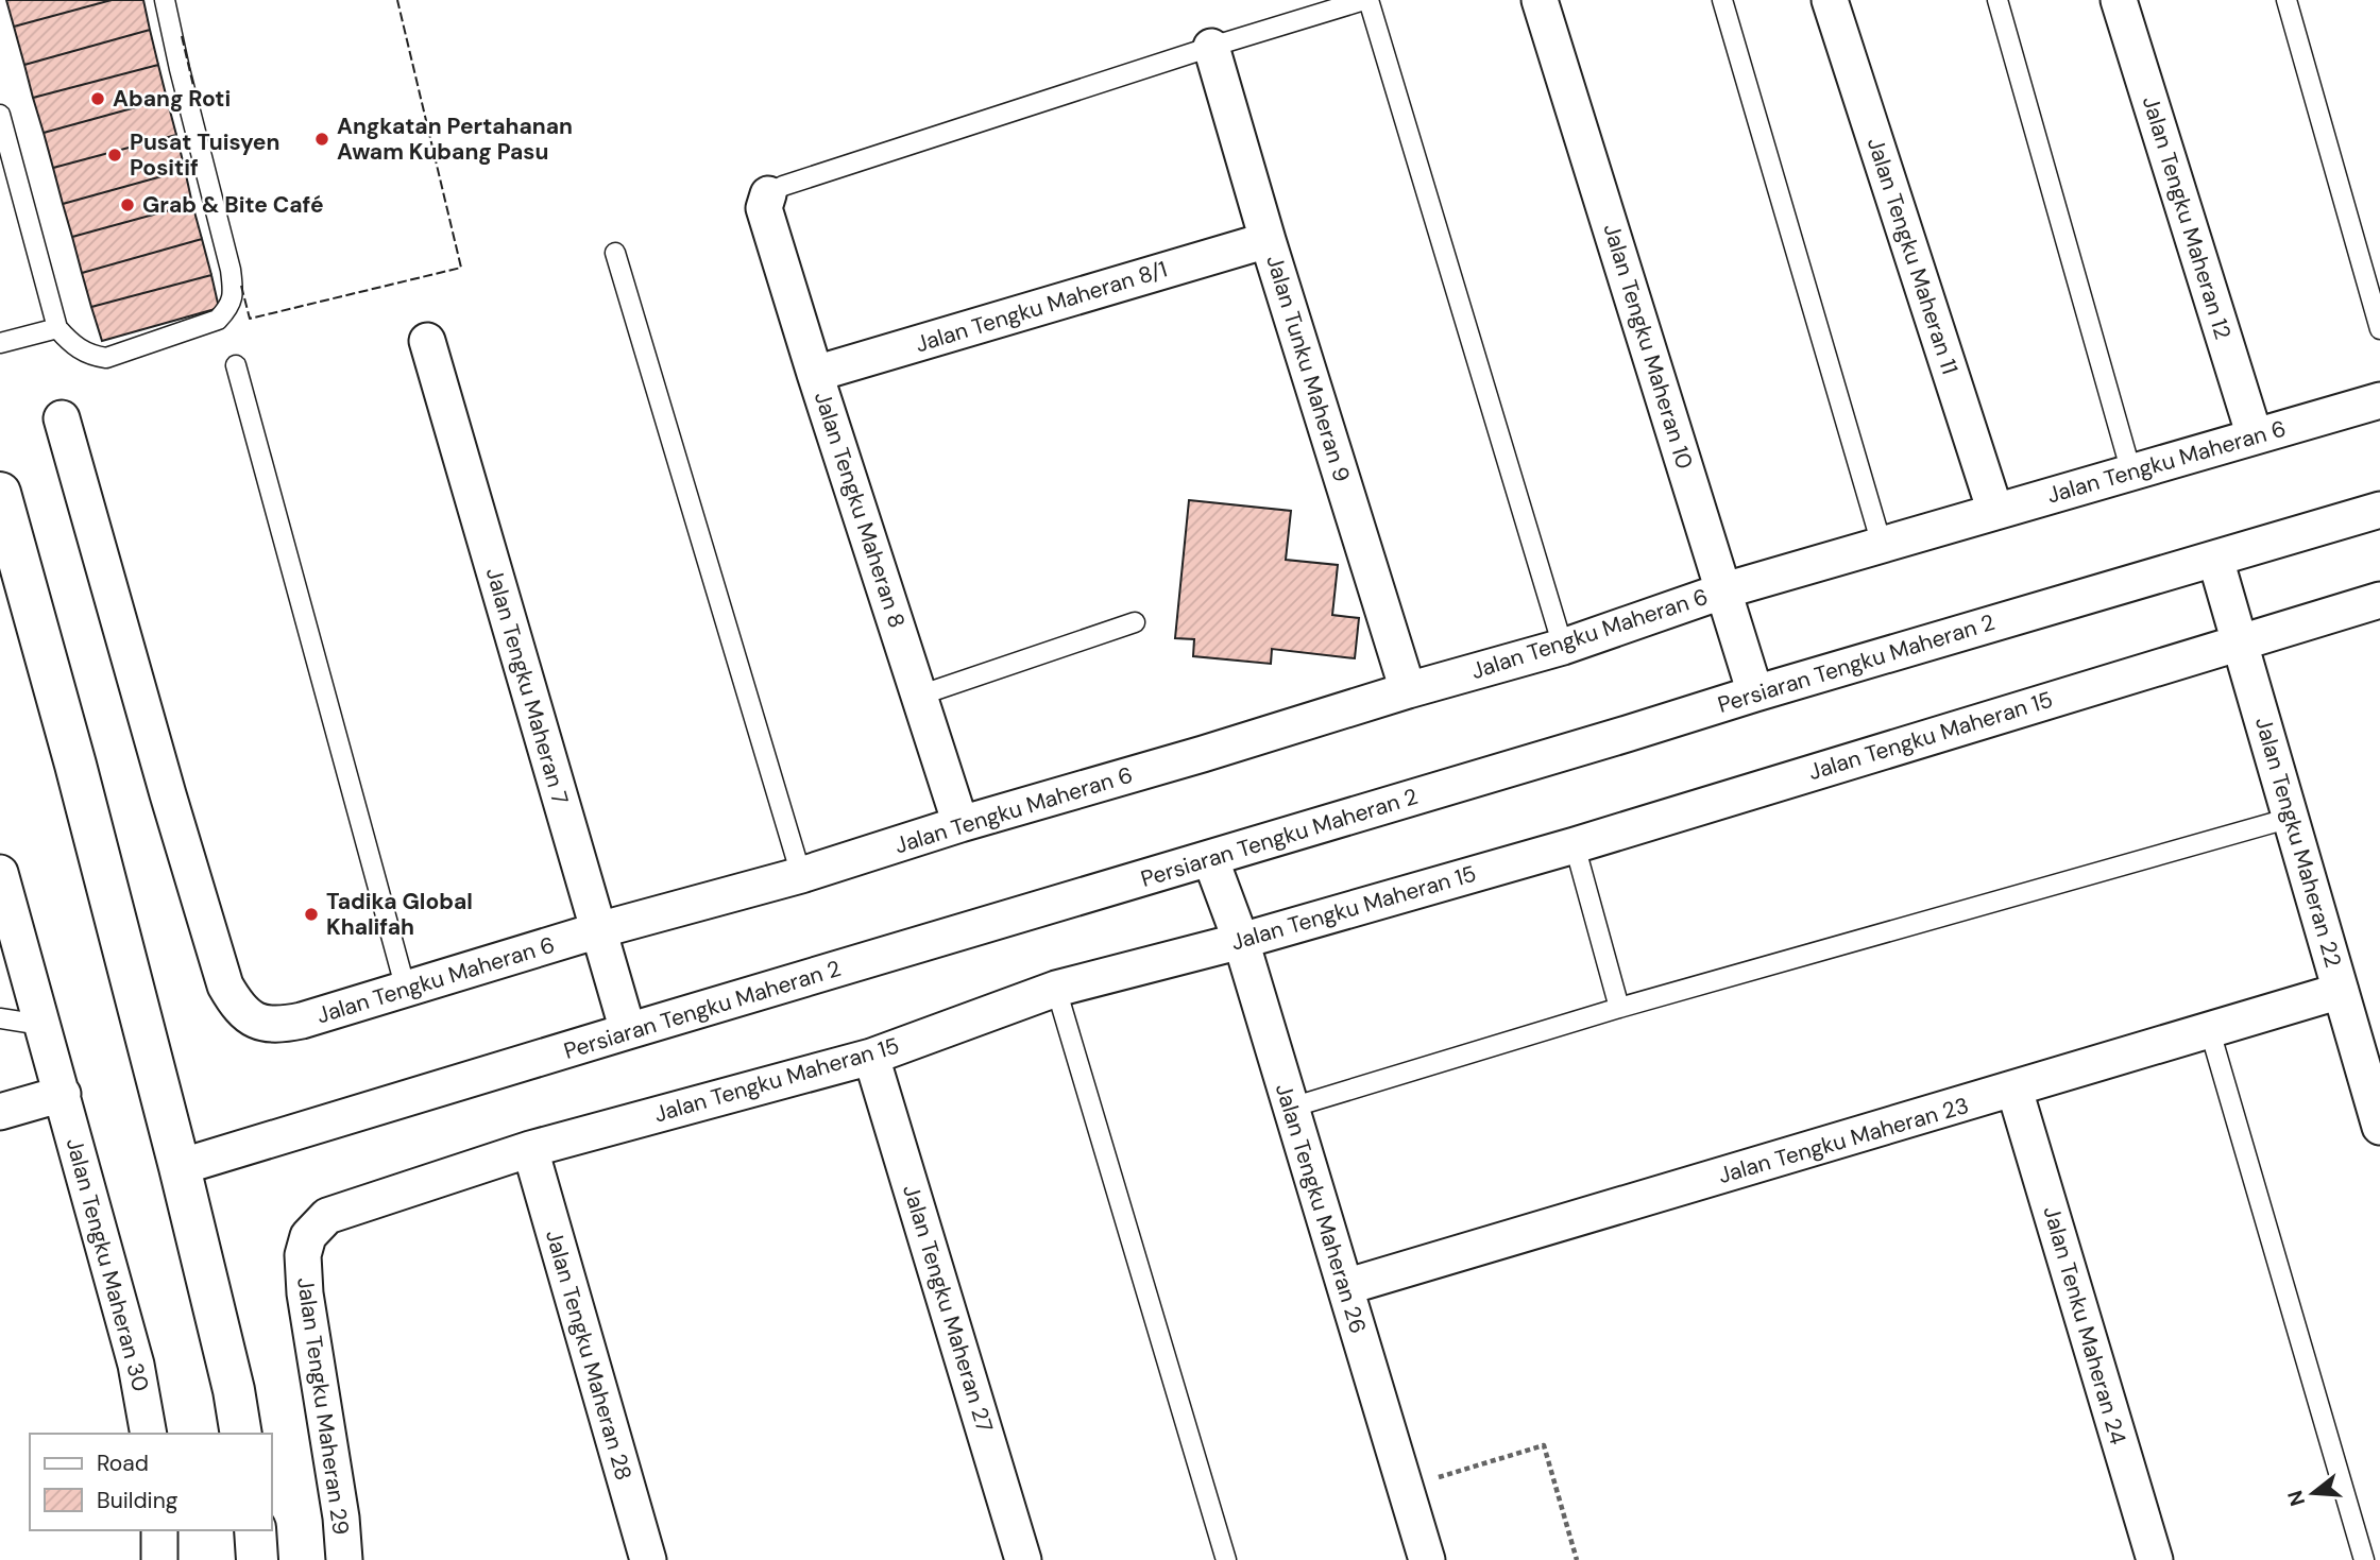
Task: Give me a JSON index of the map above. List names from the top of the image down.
{
  "streets": {
    "street": [
      "Jalan Tengku Maheran 12",
      "Jalan Tengku Maheran 11",
      "Jalan Tengku Maheran 8/1",
      "Jalan Tengku Maheran 10",
      "Jalan Tunku Maheran 9",
      "Jalan Tengku Maheran 6",
      "Jalan Tengku Maheran 8",
      "Persiaran Tengku Maheran 2",
      "Jalan Tengku Maheran 7",
      "Jalan Tengku Maheran 15",
      "Jalan Tengku Maheran 22",
      "Jalan Tengku Maheran 23",
      "Jalan Tengku Maheran 26",
      "Jalan Tengku Maheran 30",
      "Jalan Tengku Maheran 27",
      "Jalan Tenku Maheran 24",
      "Jalan Tengku Maheran 28",
      "Jalan Tengku Maheran 29"
    ]
  },
  "crossings": [
    ["Jalan Tengku Maheran 12", "Jalan Tengku Maheran 6"],
    ["Jalan Tengku Maheran 11", "Jalan Tengku Maheran 6"],
    ["Jalan Tengku Maheran 8/1", "Jalan Tunku Maheran 9"],
    ["Jalan Tengku Maheran 8/1", "Jalan Tengku Maheran 8"],
    ["Jalan Tengku Maheran 10", "Jalan Tengku Maheran 6"],
    ["Jalan Tengku Maheran 10", "Persiaran Tengku Maheran 2"],
    ["Jalan Tunku Maheran 9", "Jalan Tengku Maheran 6"],
    ["Jalan Tengku Maheran 6", "Jalan Tengku Maheran 8"],
    ["Jalan Tengku Maheran 6", "Jalan Tengku Maheran 7"],
    ["Persiaran Tengku Maheran 2", "Jalan Tengku Maheran 7"],
    ["Persiaran Tengku Maheran 2", "Jalan Tengku Maheran 22"],
    ["Persiaran Tengku Maheran 2", "Jalan Tengku Maheran 26"],
    ["Jalan Tengku Maheran 15", "Jalan Tengku Maheran 22"],
    ["Jalan Tengku Maheran 15", "Jalan Tengku Maheran 26"],
    ["Jalan Tengku Maheran 15", "Jalan Tengku Maheran 27"],
    ["Jalan Tengku Maheran 15", "Jalan Tengku Maheran 28"],
    ["Jalan Tengku Maheran 15", "Jalan Tengku Maheran 29"],
    ["Jalan Tengku Maheran 22", "Jalan Tengku Maheran 23"],
    ["Jalan Tengku Maheran 23", "Jalan Tengku Maheran 26"],
    ["Jalan Tengku Maheran 23", "Jalan Tenku Maheran 24"]
  ],
  "places": [
    "Abang Roti",
    "Angkatan Pertahanan Awam Kubang Pasu",
    "Pusat Tuisyen Positif",
    "Grab & Bite Café",
    "Tadika Global Khalifah"
  ],
  "legend": ["Road", "Building"],
  "north": "left"
}
